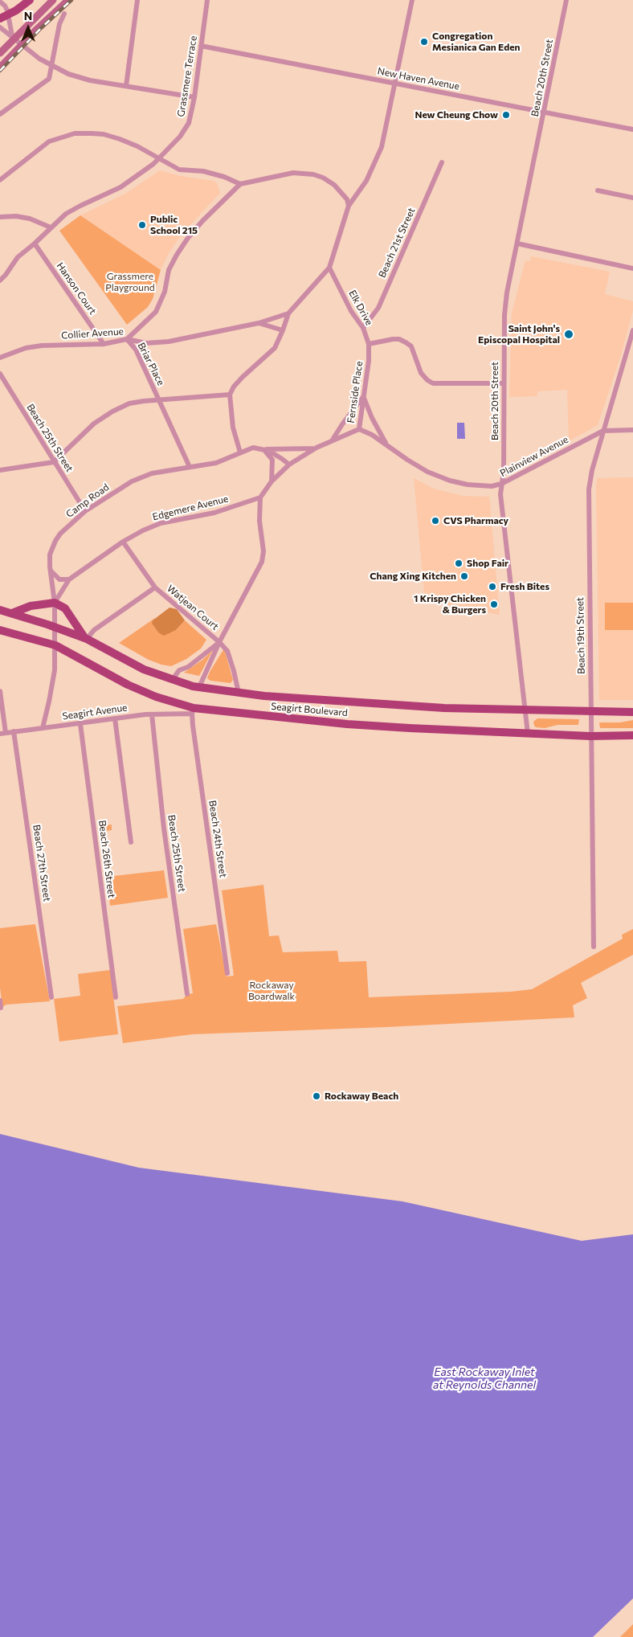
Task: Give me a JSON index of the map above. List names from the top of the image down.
{
  "streets": {
    "main road": ["Seagirt Boulevard"],
    "street": [
      "Grassmere Terrace",
      "Beach 20th Street",
      "New Haven Avenue",
      "Beach 21st Street",
      "Hanson Court",
      "Elk Drive",
      "Collier Avenue",
      "Briar Place",
      "Fernside Place",
      "Beach 25th Street",
      "Plainview Avenue",
      "Camp Road",
      "Edgemere Avenue",
      "Watjean Court",
      "Beach 19th Street",
      "Seagirt Avenue",
      "Beach 24th Street",
      "Beach 26th Street",
      "Beach 27th Street"
    ]
  },
  "crossings": [
    ["Grassmere Terrace", "New Haven Avenue"],
    ["Grassmere Terrace", "Hanson Court"],
    ["Beach 20th Street", "New Haven Avenue"],
    ["Beach 20th Street", "Plainview Avenue"],
    ["Beach 20th Street", "Seagirt Boulevard"],
    ["Beach 21st Street", "Elk Drive"],
    ["Hanson Court", "Collier Avenue"],
    ["Elk Drive", "Collier Avenue"],
    ["Elk Drive", "Fernside Place"],
    ["Collier Avenue", "Briar Place"],
    ["Briar Place", "Camp Road"],
    ["Fernside Place", "Plainview Avenue"],
    ["Fernside Place", "Camp Road"],
    ["Fernside Place", "Edgemere Avenue"],
    ["Beach 25th Street", "Camp Road"],
    ["Beach 25th Street", "Seagirt Avenue"],
    ["Plainview Avenue", "Beach 19th Street"],
    ["Camp Road", "Edgemere Avenue"],
    ["Camp Road", "Seagirt Boulevard"],
    ["Camp Road", "Seagirt Avenue"],
    ["Edgemere Avenue", "Watjean Court"],
    ["Watjean Court", "Seagirt Boulevard"],
    ["Beach 19th Street", "Seagirt Boulevard"],
    ["Seagirt Boulevard", "Seagirt Avenue"],
    ["Seagirt Boulevard", "Beach 24th Street"],
    ["Seagirt Avenue", "Beach 24th Street"],
    ["Seagirt Avenue", "Beach 26th Street"],
    ["Seagirt Avenue", "Beach 27th Street"]
  ],
  "water": ["East Rockaway Inlet at Reynolds Channel"],
  "parks": ["Grassmere Playground", "Rockaway Boardwalk"],
  "places": [
    "Congregation Mesianica Gan Eden",
    "New Cheung Chow",
    "Public School 215",
    "Saint John's Episcopal Hospital",
    "CVS Pharmacy",
    "Shop Fair",
    "Chang Xing Kitchen",
    "Fresh Bites",
    "1 Krispy Chicken & Burgers",
    "Rockaway Beach"
  ],
  "north": "top"
}
